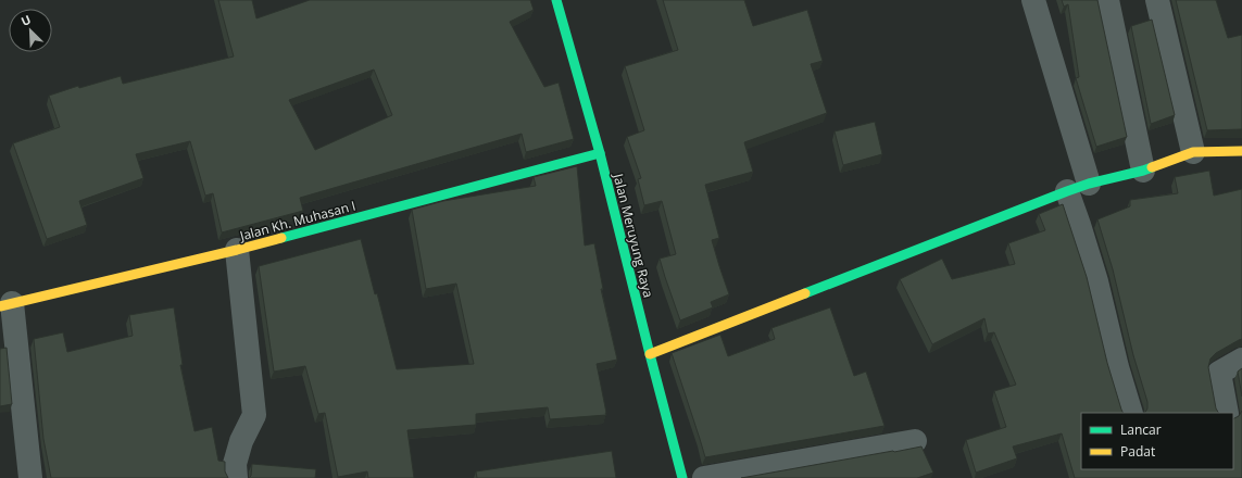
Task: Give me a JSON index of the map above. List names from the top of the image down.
{
  "streets": {
    "street": ["Jalan Kh. Muhasan I", "Jalan Meruyung Raya"]
  },
  "crossings": [
    ["Jalan Kh. Muhasan I", "Jalan Meruyung Raya"]
  ],
  "legend": ["Lancar", "Padat"],
  "north": "top left"
}
